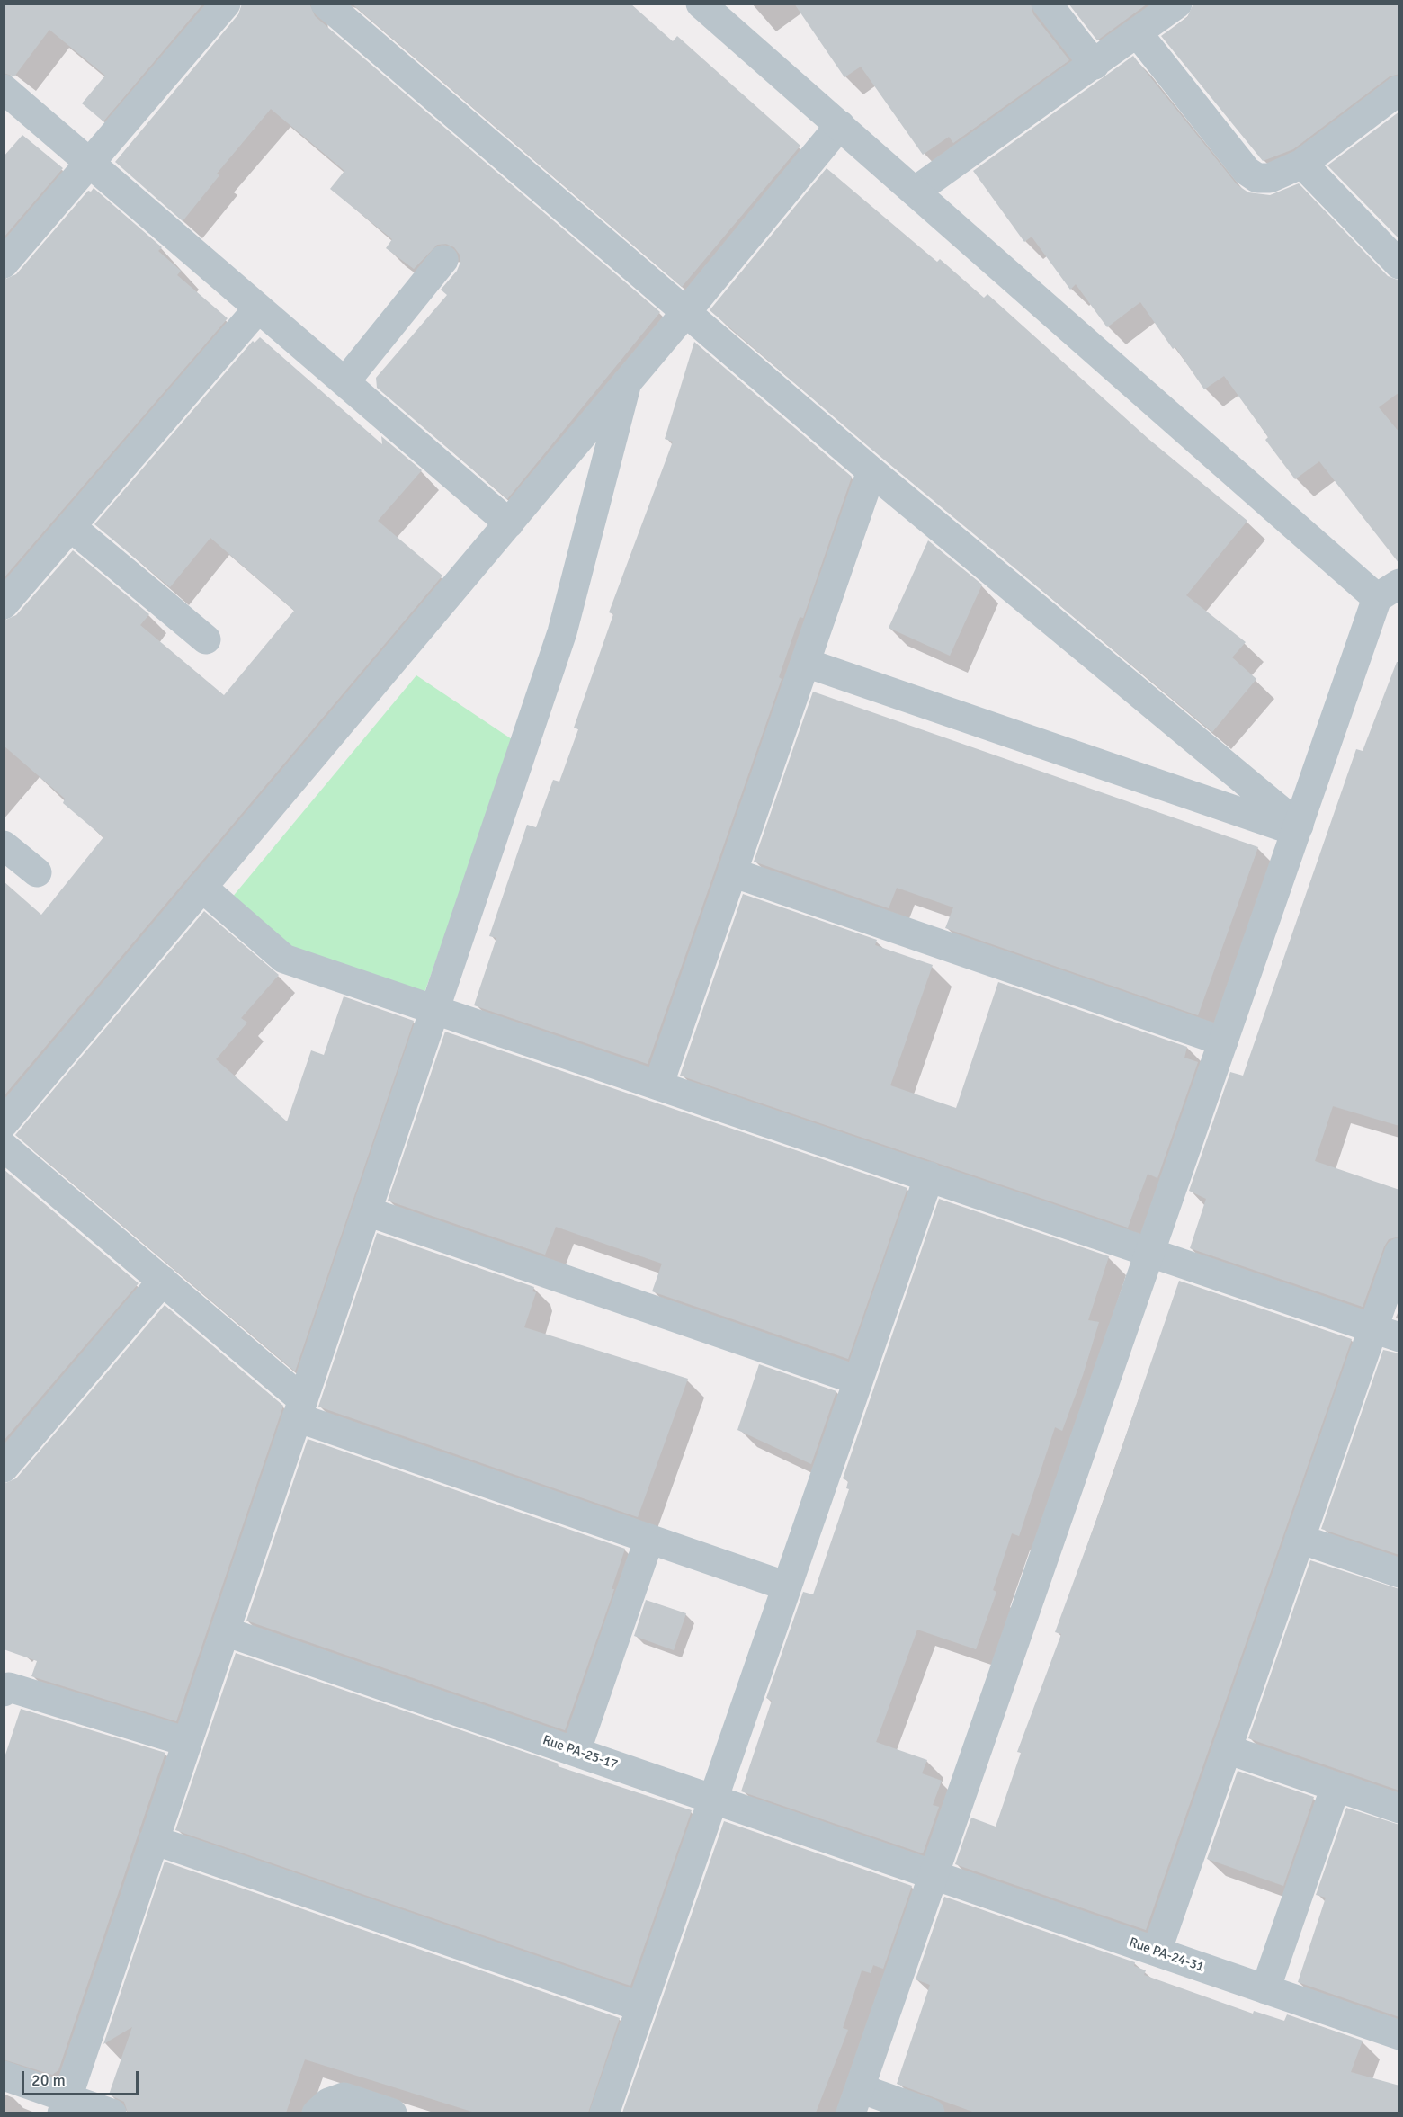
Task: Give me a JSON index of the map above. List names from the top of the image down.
{
  "streets": {
    "street": ["Rue PA-25-17", "Rue PA-24-31"]
  },
  "crossings": [
    ["Rue PA-25-17", "Rue PA-24-31"]
  ],
  "scale_bar": "20 m"
}
